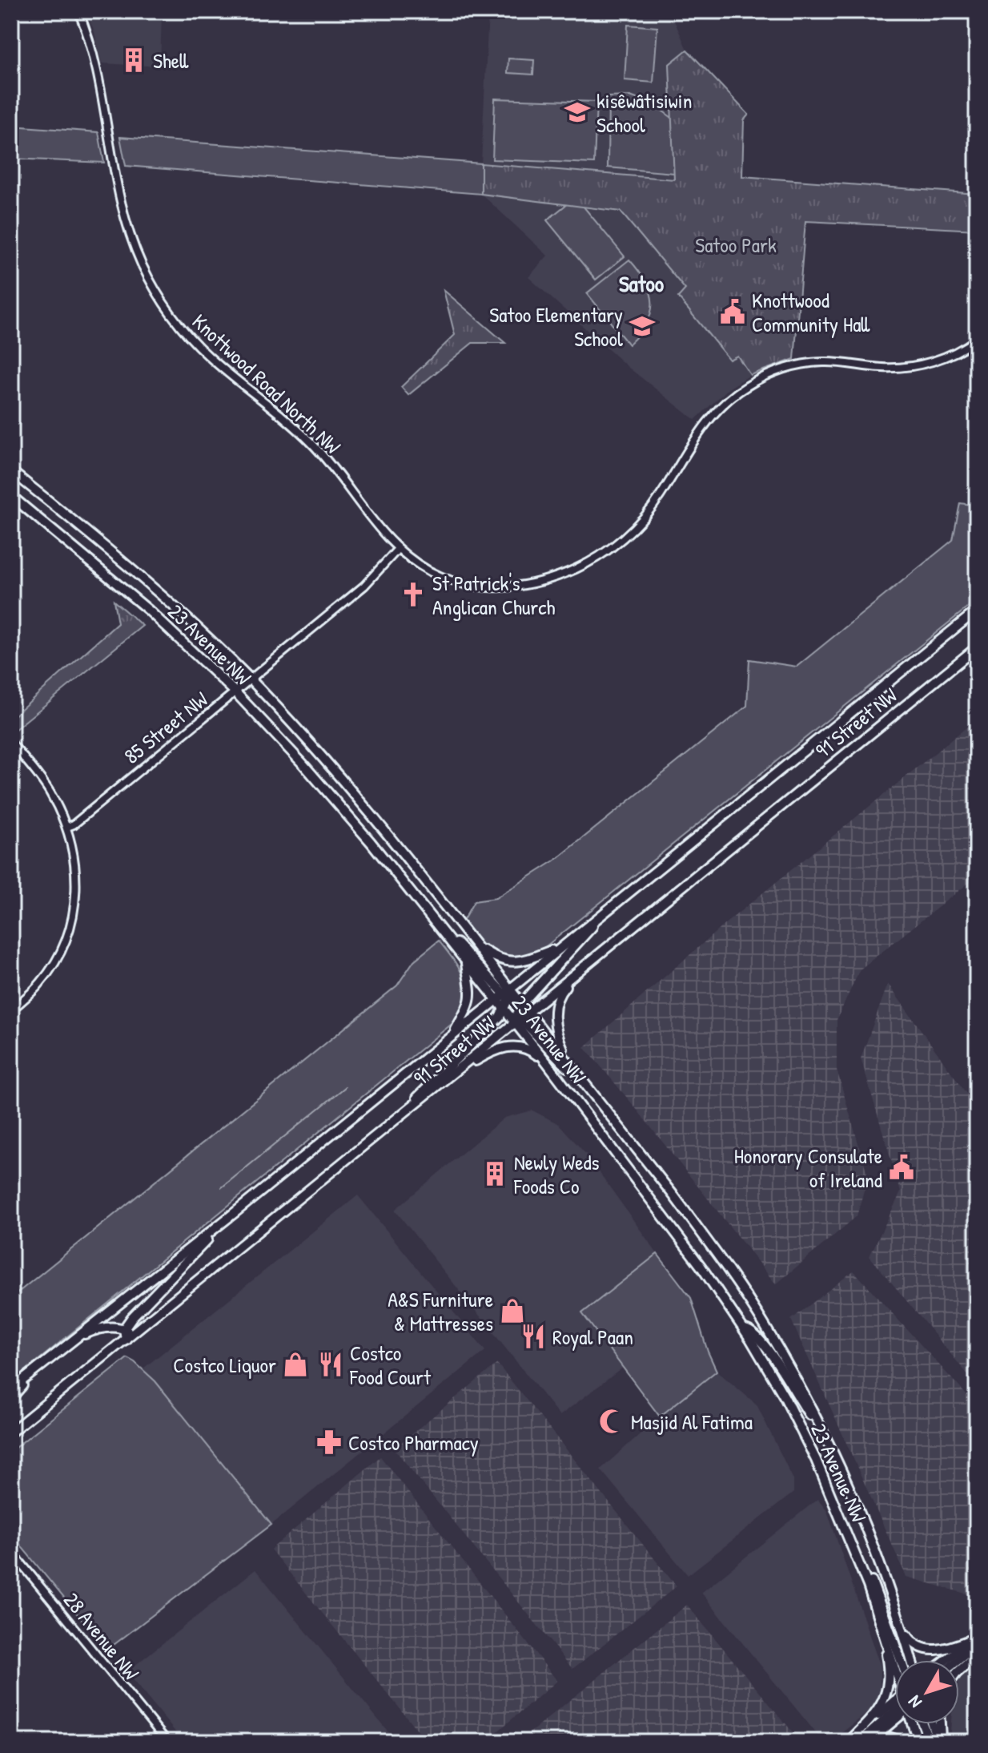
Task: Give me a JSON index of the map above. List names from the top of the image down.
{
  "streets": {
    "main road": ["23 Avenue NW", "91 Street NW"],
    "street": ["Knottwood Road North NW", "85 Street NW", "28 Avenue NW"]
  },
  "crossings": [
    ["Knottwood Road North NW", "85 Street NW"],
    ["23 Avenue NW", "91 Street NW"],
    ["23 Avenue NW", "85 Street NW"]
  ],
  "districts": ["Satoo"],
  "parks": ["Satoo Park"],
  "places": {
    "building": ["Shell", "Newly Weds Foods Co"],
    "school or university": ["kisêwâtisiwin School", "Satoo Elementary School"],
    "public building": ["Knottwood Community Hall", "Honorary Consulate of Ireland"],
    "church": ["St Patrick's Anglican Church"],
    "shop": ["A&S Furniture & Mattresses", "Costco Liquor"],
    "restaurant": ["Royal Paan", "Costco Food Court"],
    "mosque": ["Masjid Al Fatima"],
    "pharmacy": ["Costco Pharmacy"]
  },
  "north": "bottom left"
}
